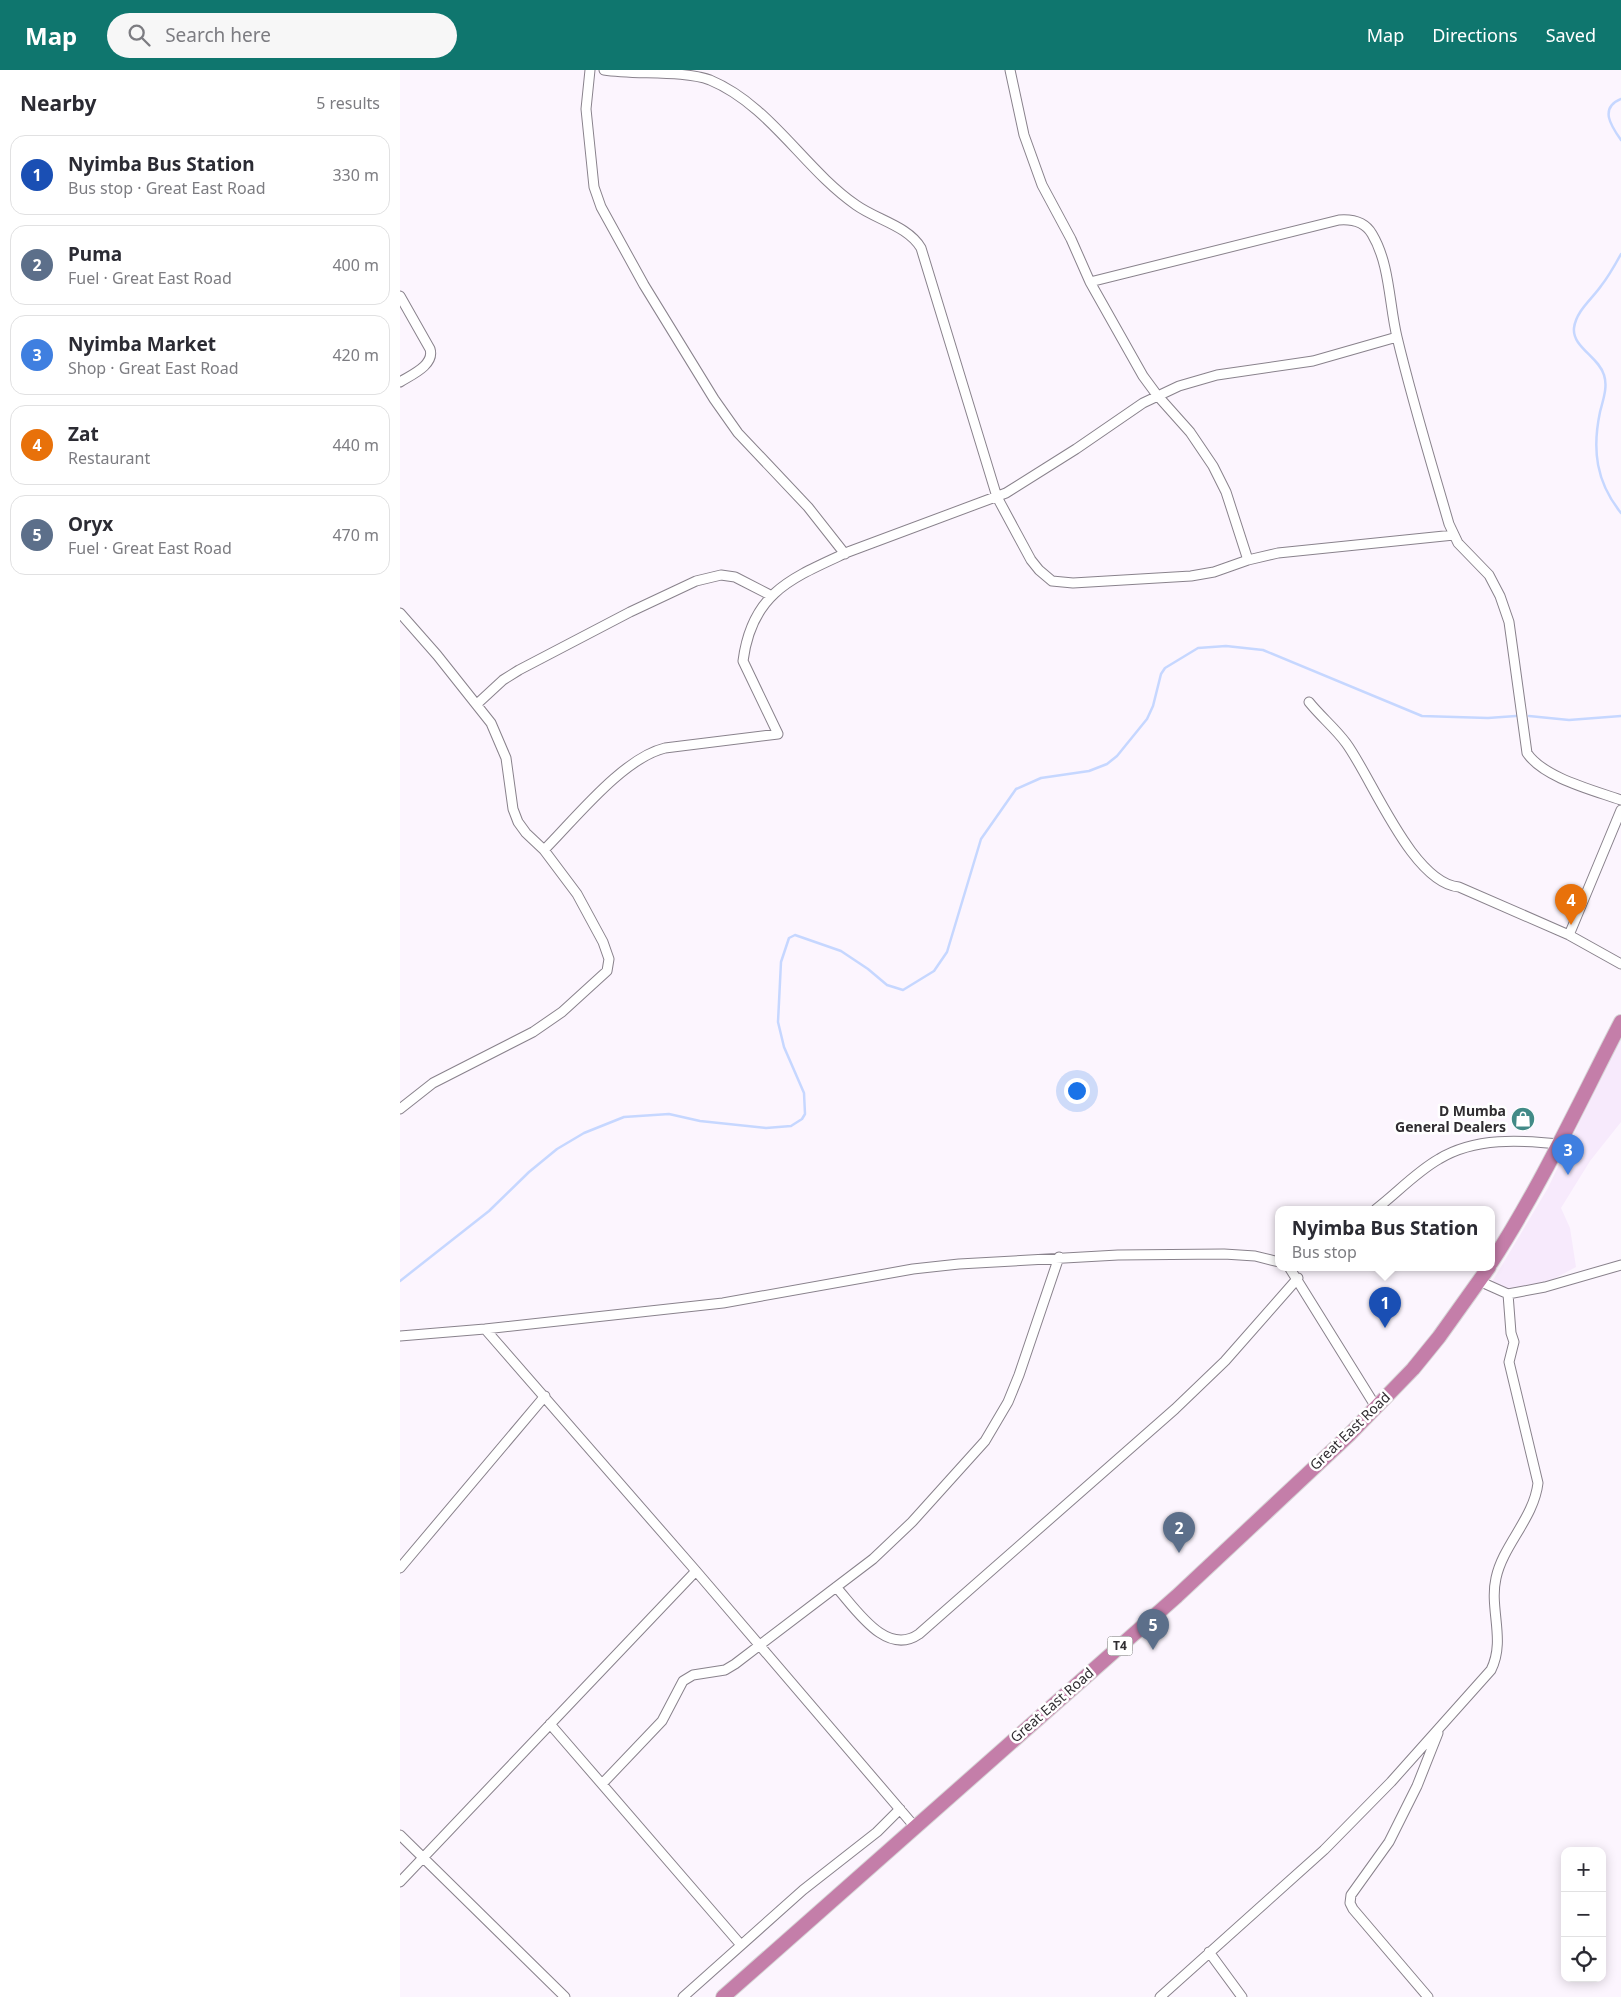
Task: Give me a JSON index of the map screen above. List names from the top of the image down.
{
  "streets": {
    "highway": ["Great East Road", "T4"]
  },
  "places": {
    "shop": ["D Mumba General Dealers"]
  },
  "page": {
    "header": "Map",
    "search": "Search here",
    "nav": ["Map", "Directions", "Saved"],
    "heading": ["Nearby", "5 results"],
    "list": [
      {
        "mark": "1",
        "name": "Nyimba Bus Station",
        "note": "Bus stop · Great East Road",
        "value": "330 m"
      },
      {
        "mark": "2",
        "name": "Puma",
        "note": "Fuel · Great East Road",
        "value": "400 m"
      },
      {
        "mark": "3",
        "name": "Nyimba Market",
        "note": "Shop · Great East Road",
        "value": "420 m"
      },
      {
        "mark": "4",
        "name": "Zat",
        "note": "Restaurant",
        "value": "440 m"
      },
      {
        "mark": "5",
        "name": "Oryx",
        "note": "Fuel · Great East Road",
        "value": "470 m"
      }
    ],
    "pins": [
      "4",
      "3",
      "1",
      "2",
      "5"
    ],
    "popup": ["Nyimba Bus Station", "Bus stop"],
    "map_buttons": ["+", "−"]
  }
}
